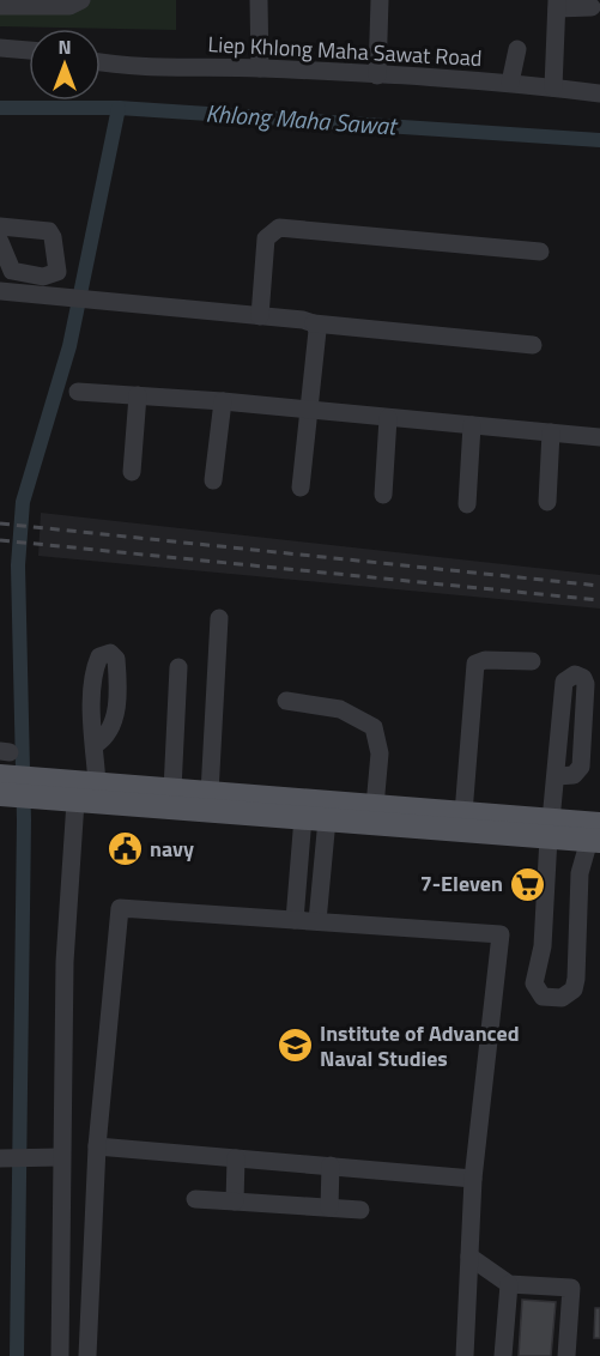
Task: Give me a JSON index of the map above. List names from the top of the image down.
{
  "streets": {
    "street": ["Liep Khlong Maha Sawat Road"]
  },
  "water": ["Khlong Maha Sawat"],
  "places": {
    "public building": ["navy"],
    "supermarket": ["7-Eleven"],
    "school or university": ["Institute of Advanced Naval Studies"]
  },
  "north": "top"
}
